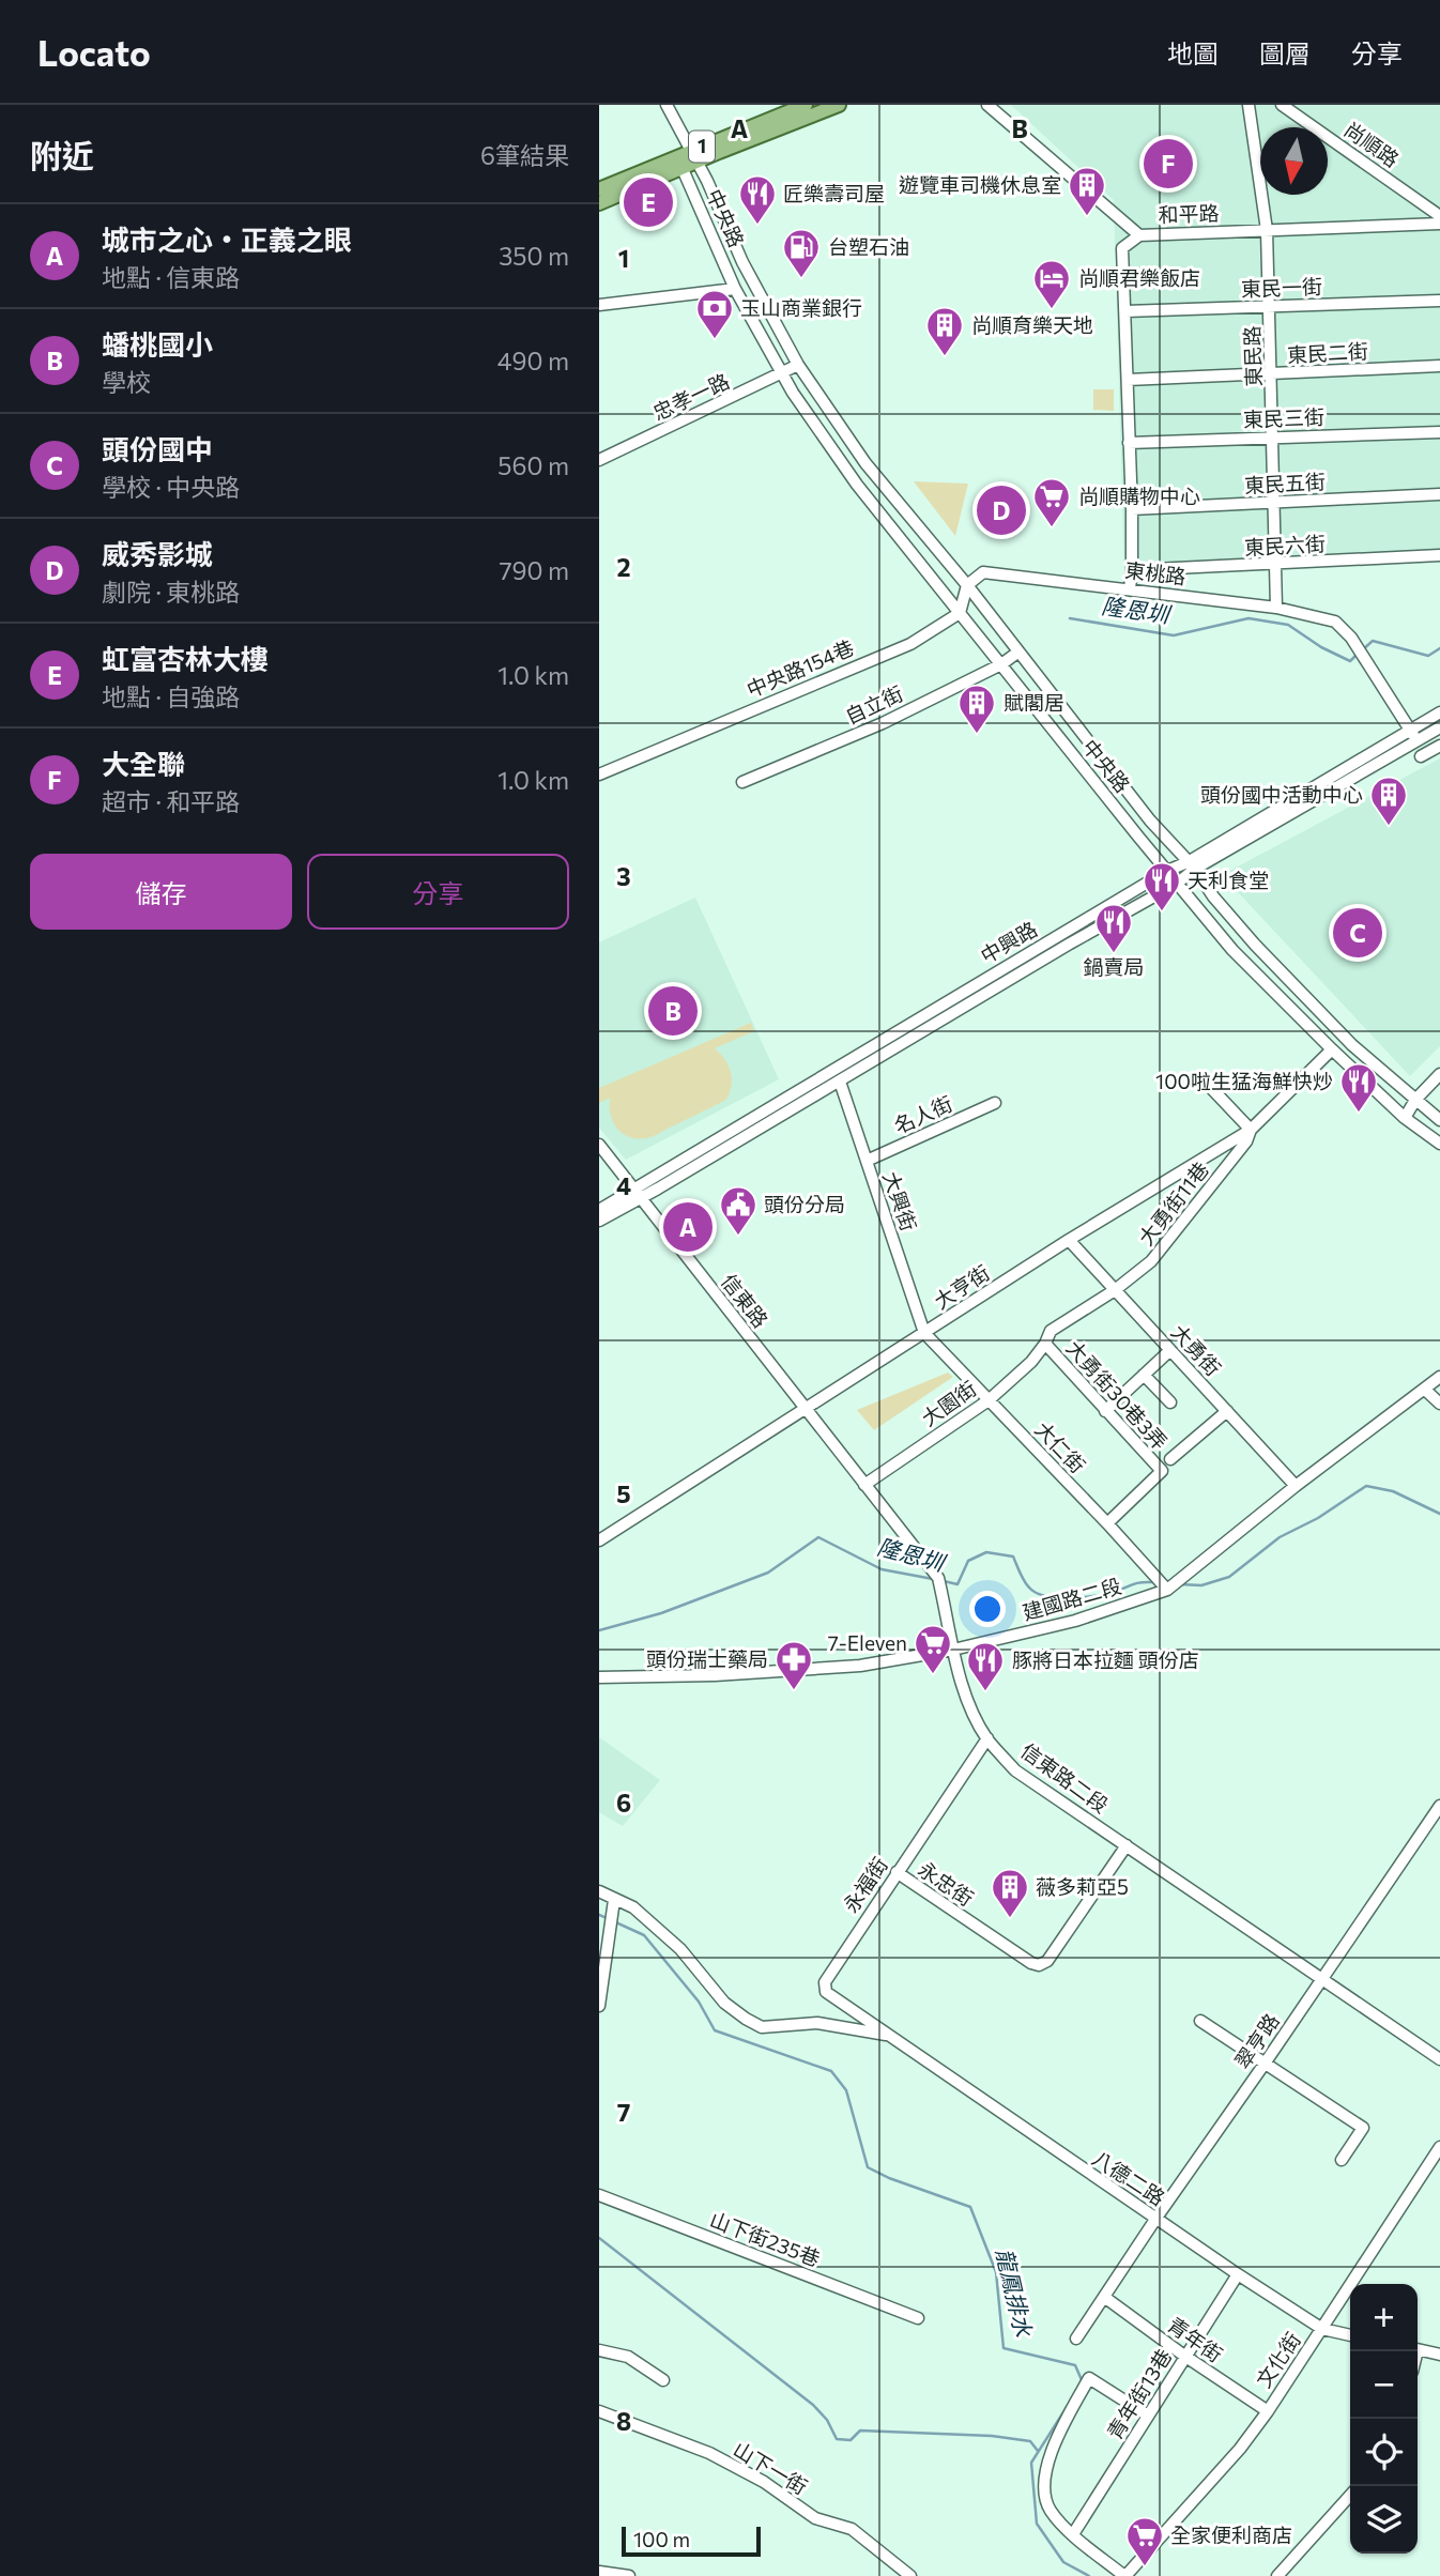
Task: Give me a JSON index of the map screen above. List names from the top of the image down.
{
  "streets": {
    "main road": ["1"],
    "street": [
      "尚順路",
      "和平路",
      "中央路",
      "東民一街",
      "東民二街",
      "東民路",
      "忠孝一路",
      "東民三街",
      "東民五街",
      "東民六街",
      "東桃路",
      "中央路154巷",
      "自立街",
      "中興路",
      "名人街",
      "大興街",
      "大勇街11巷",
      "大亨街",
      "信東路",
      "大勇街",
      "大勇街30巷3弄",
      "大園街",
      "大仁街",
      "建國路二段",
      "信東路二段",
      "永忠街",
      "永福街",
      "翠亨路",
      "八德二路",
      "山下街235巷",
      "青年街",
      "文化街",
      "青年街13巷",
      "山下一街"
    ]
  },
  "crossings": [
    ["1", "中央路"],
    ["和平路", "東民路"],
    ["中央路", "忠孝一路"],
    ["中央路", "東桃路"],
    ["中央路", "中央路154巷"],
    ["中央路", "自立街"],
    ["中央路", "中興路"],
    ["中央路", "大亨街"],
    ["東民一街", "東民路"],
    ["東民二街", "東民路"],
    ["東民路", "東民三街"],
    ["東民路", "東民五街"],
    ["東民路", "東民六街"],
    ["東民路", "東桃路"],
    ["東桃路", "中興路"],
    ["中興路", "大興街"],
    ["中興路", "信東路"],
    ["名人街", "大興街"],
    ["大興街", "大亨街"],
    ["大興街", "大仁街"],
    ["大勇街11巷", "大亨街"],
    ["大勇街11巷", "大勇街"],
    ["大勇街11巷", "大勇街30巷3弄"],
    ["大勇街11巷", "大園街"],
    ["大亨街", "信東路"],
    ["大亨街", "大勇街"],
    ["大亨街", "大仁街"],
    ["大亨街", "信東路二段"],
    ["信東路", "信東路二段"],
    ["大勇街", "建國路二段"],
    ["大勇街30巷3弄", "大園街"],
    ["大勇街30巷3弄", "大仁街"],
    ["大園街", "大仁街"],
    ["大園街", "信東路二段"],
    ["大仁街", "建國路二段"],
    ["建國路二段", "信東路二段"],
    ["信東路二段", "永忠街"],
    ["信東路二段", "永福街"],
    ["信東路二段", "翠亨路"],
    ["永忠街", "永福街"],
    ["永福街", "八德二路"],
    ["翠亨路", "八德二路"],
    ["翠亨路", "青年街"],
    ["八德二路", "文化街"],
    ["八德二路", "青年街13巷"],
    ["青年街", "文化街"],
    ["青年街", "青年街13巷"]
  ],
  "water": ["隆恩圳", "龍鳳排水"],
  "places": {
    "building": [
      "遊覽車司機休息室",
      "尚順育樂天地",
      "賦閣居",
      "頭份國中活動中心",
      "薇多莉亞5"
    ],
    "restaurant": [
      "匠樂壽司屋",
      "天利食堂",
      "鍋賣局",
      "100啦生猛海鮮快炒",
      "豚將日本拉麵 頭份店"
    ],
    "fuel station": ["台塑石油"],
    "hotel": ["尚順君樂飯店"],
    "bank": ["玉山商業銀行"],
    "supermarket": ["尚順購物中心", "7-Eleven", "全家便利商店"],
    "public building": ["頭份分局"],
    "pharmacy": ["頭份瑞士藥局"]
  },
  "scale_bar": "100 m",
  "north": "bottom",
  "page": {
    "header": "Locato",
    "nav": ["地圖", "圖層", "分享"],
    "heading": ["附近", "6筆結果"],
    "pins": [
      "F",
      "E",
      "D",
      "C",
      "B",
      "A"
    ],
    "list": [
      {
        "mark": "A",
        "name": "城市之心‧正義之眼",
        "note": "地點 · 信東路",
        "value": "350 m"
      },
      {
        "mark": "B",
        "name": "蟠桃國小",
        "note": "學校",
        "value": "490 m"
      },
      {
        "mark": "C",
        "name": "頭份國中",
        "note": "學校 · 中央路",
        "value": "560 m"
      },
      {
        "mark": "D",
        "name": "威秀影城",
        "note": "劇院 · 東桃路",
        "value": "790 m"
      },
      {
        "mark": "E",
        "name": "虹富杏林大樓",
        "note": "地點 · 自強路",
        "value": "1.0 km"
      },
      {
        "mark": "F",
        "name": "大全聯",
        "note": "超市 · 和平路",
        "value": "1.0 km"
      }
    ],
    "buttons": ["儲存", "分享"],
    "map_buttons": ["+", "−"],
    "scale": "100 m"
  },
  "grid": {
    "columns": ["A", "B"],
    "rows": [
      "1",
      "2",
      "3",
      "4",
      "5",
      "6",
      "7",
      "8"
    ]
  }
}
